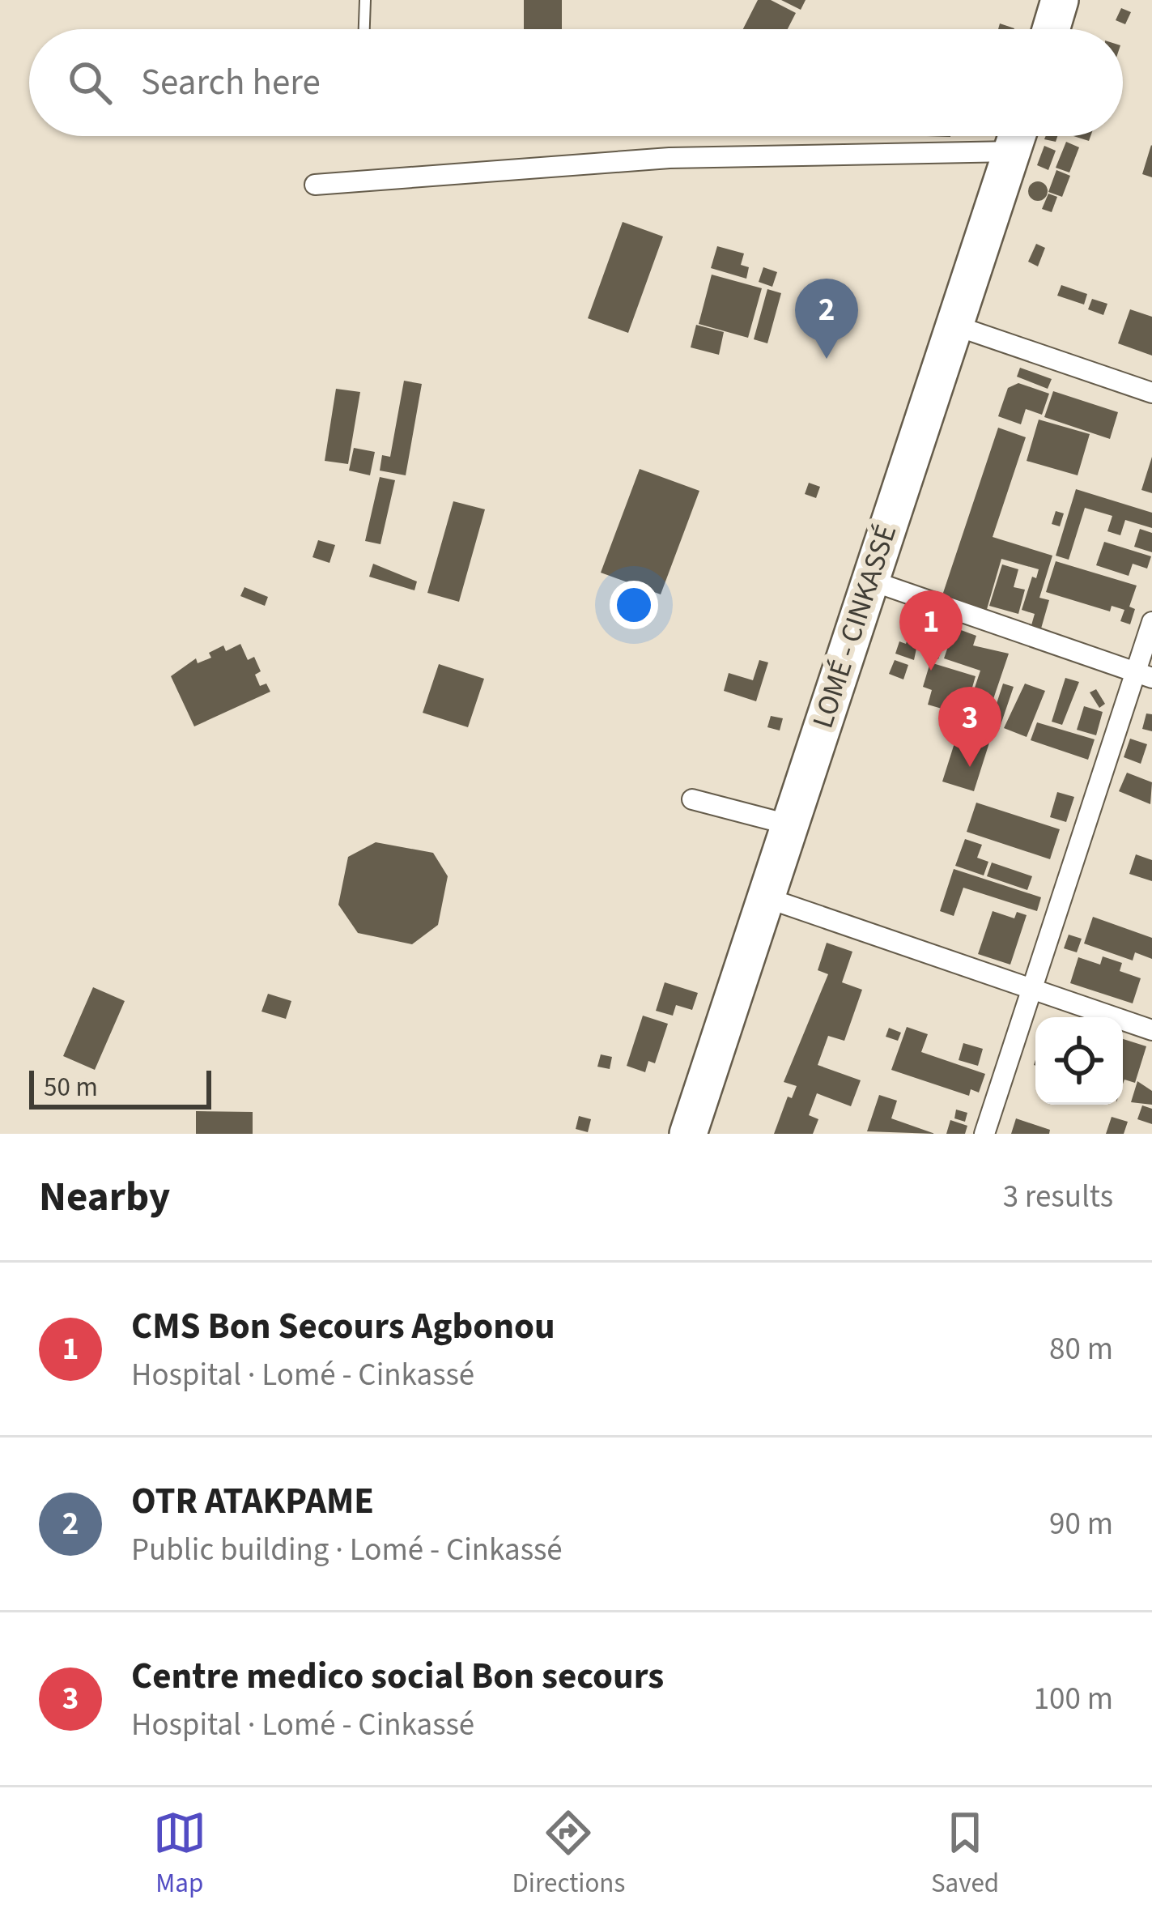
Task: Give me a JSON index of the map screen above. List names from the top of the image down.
{
  "streets": {
    "highway": ["LOMÉ - CINKASSÉ"]
  },
  "scale_bar": "50 m",
  "page": {
    "search": "Search here",
    "pins": ["2", "1", "3"],
    "scale": "50 m",
    "heading": ["Nearby", "3 results"],
    "list": [
      {
        "mark": "1",
        "name": "CMS Bon Secours Agbonou",
        "note": "Hospital · Lomé - Cinkassé",
        "value": "80 m"
      },
      {
        "mark": "2",
        "name": "OTR ATAKPAME",
        "note": "Public building · Lomé - Cinkassé",
        "value": "90 m"
      },
      {
        "mark": "3",
        "name": "Centre medico social Bon secours",
        "note": "Hospital · Lomé - Cinkassé",
        "value": "100 m"
      }
    ],
    "nav": ["Map", "Directions", "Saved"]
  }
}
